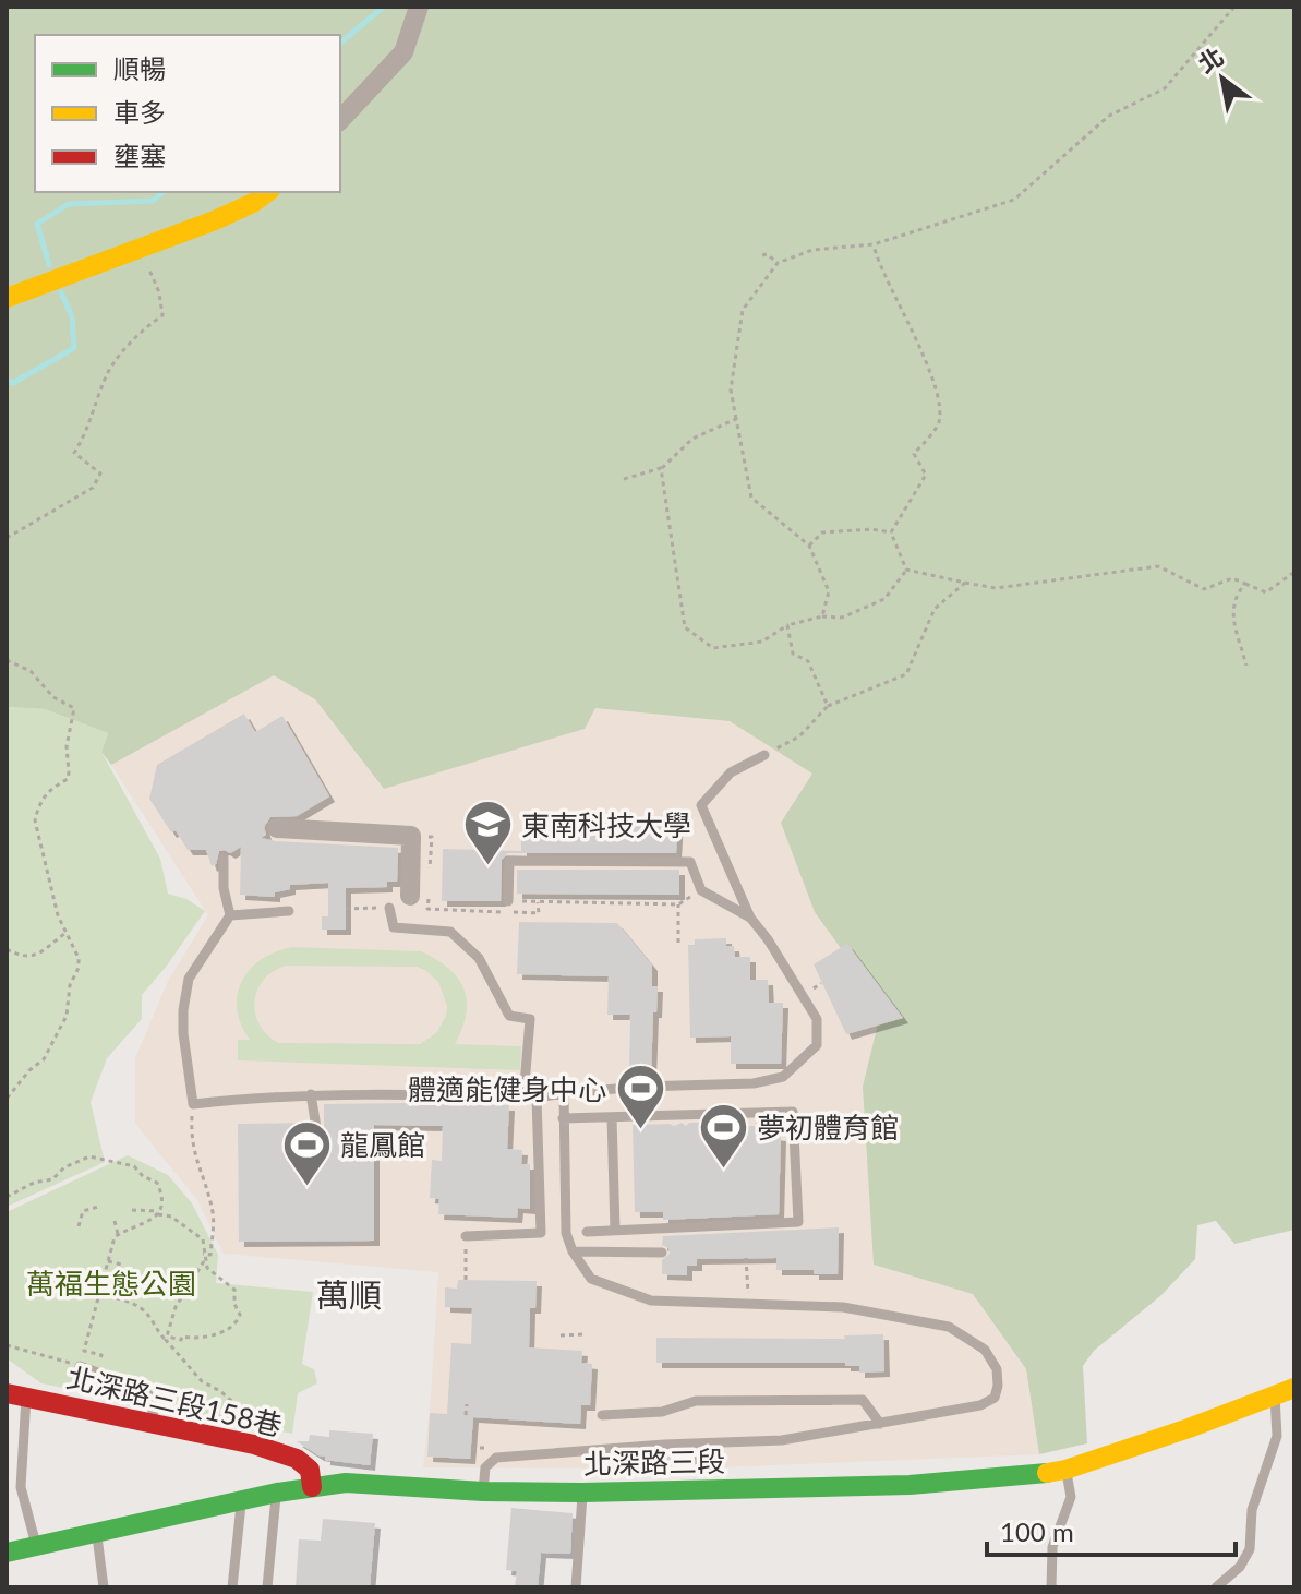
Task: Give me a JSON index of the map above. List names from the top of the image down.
{
  "streets": {
    "main road": ["北深路三段158巷", "北深路三段"]
  },
  "crossings": [
    ["北深路三段158巷", "北深路三段"]
  ],
  "districts": ["萬順"],
  "parks": ["萬福生態公園"],
  "places": {
    "school or university": ["東南科技大學"],
    "sports": ["體適能健身中心", "夢初體育館", "龍鳳館"]
  },
  "legend": ["順暢", "車多", "壅塞"],
  "scale_bar": "100 m",
  "north": "top left"
}
